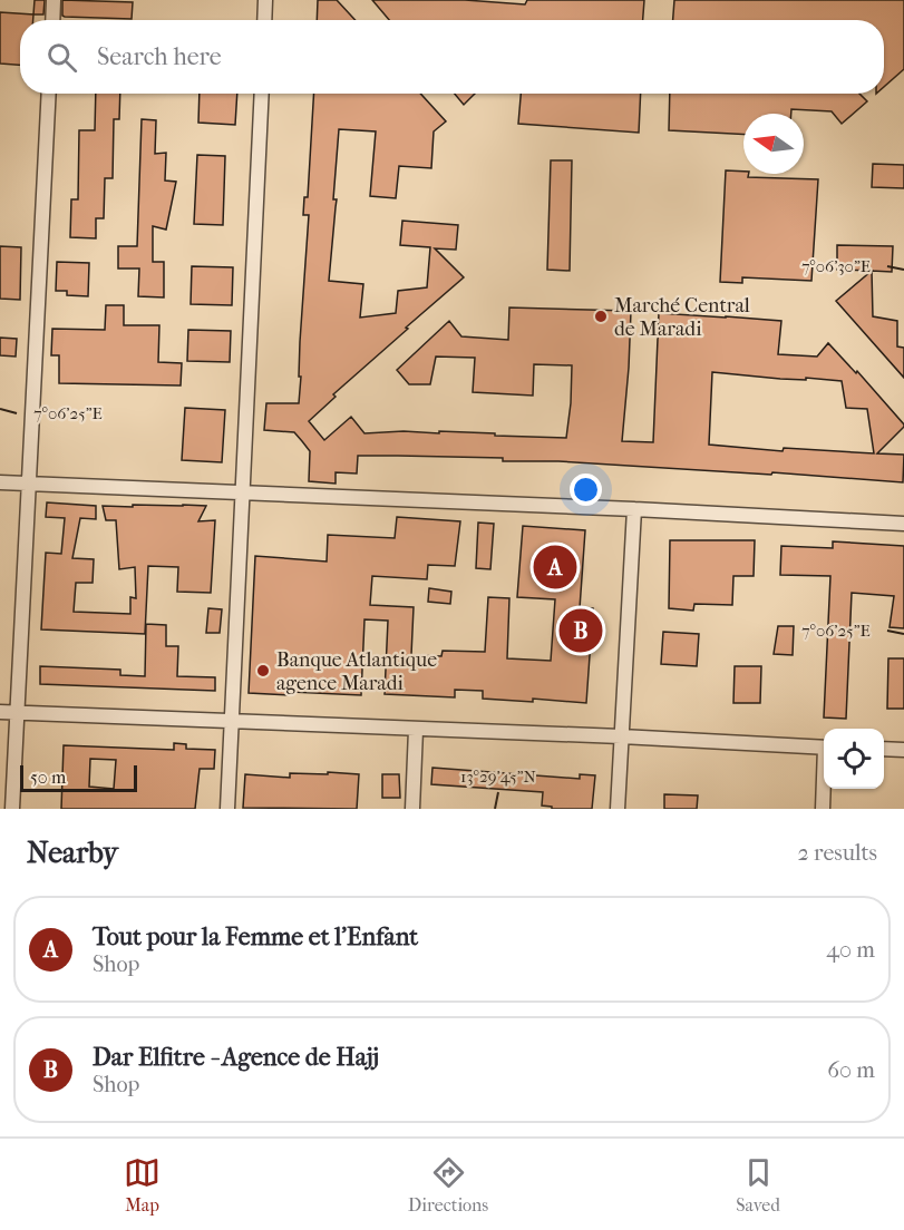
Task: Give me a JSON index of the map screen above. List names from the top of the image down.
{
  "places": ["Marché Central de Maradi", "Banque Atlantique agence Maradi"],
  "scale_bar": "50 m",
  "north": "left",
  "page": {
    "search": "Search here",
    "pins": ["A", "B"],
    "scale": "50 m",
    "heading": ["Nearby", "2 results"],
    "list": [
      {
        "mark": "A",
        "name": "Tout pour la Femme et l'Enfant",
        "note": "Shop",
        "value": "40 m"
      },
      {
        "mark": "B",
        "name": "Dar Elfitre - Agence de Hajj",
        "note": "Shop",
        "value": "60 m"
      }
    ],
    "nav": ["Map", "Directions", "Saved"]
  },
  "coordinates": ["7°06'30\"E", "7°06'25\"E", "13°29'45\"N"]
}
